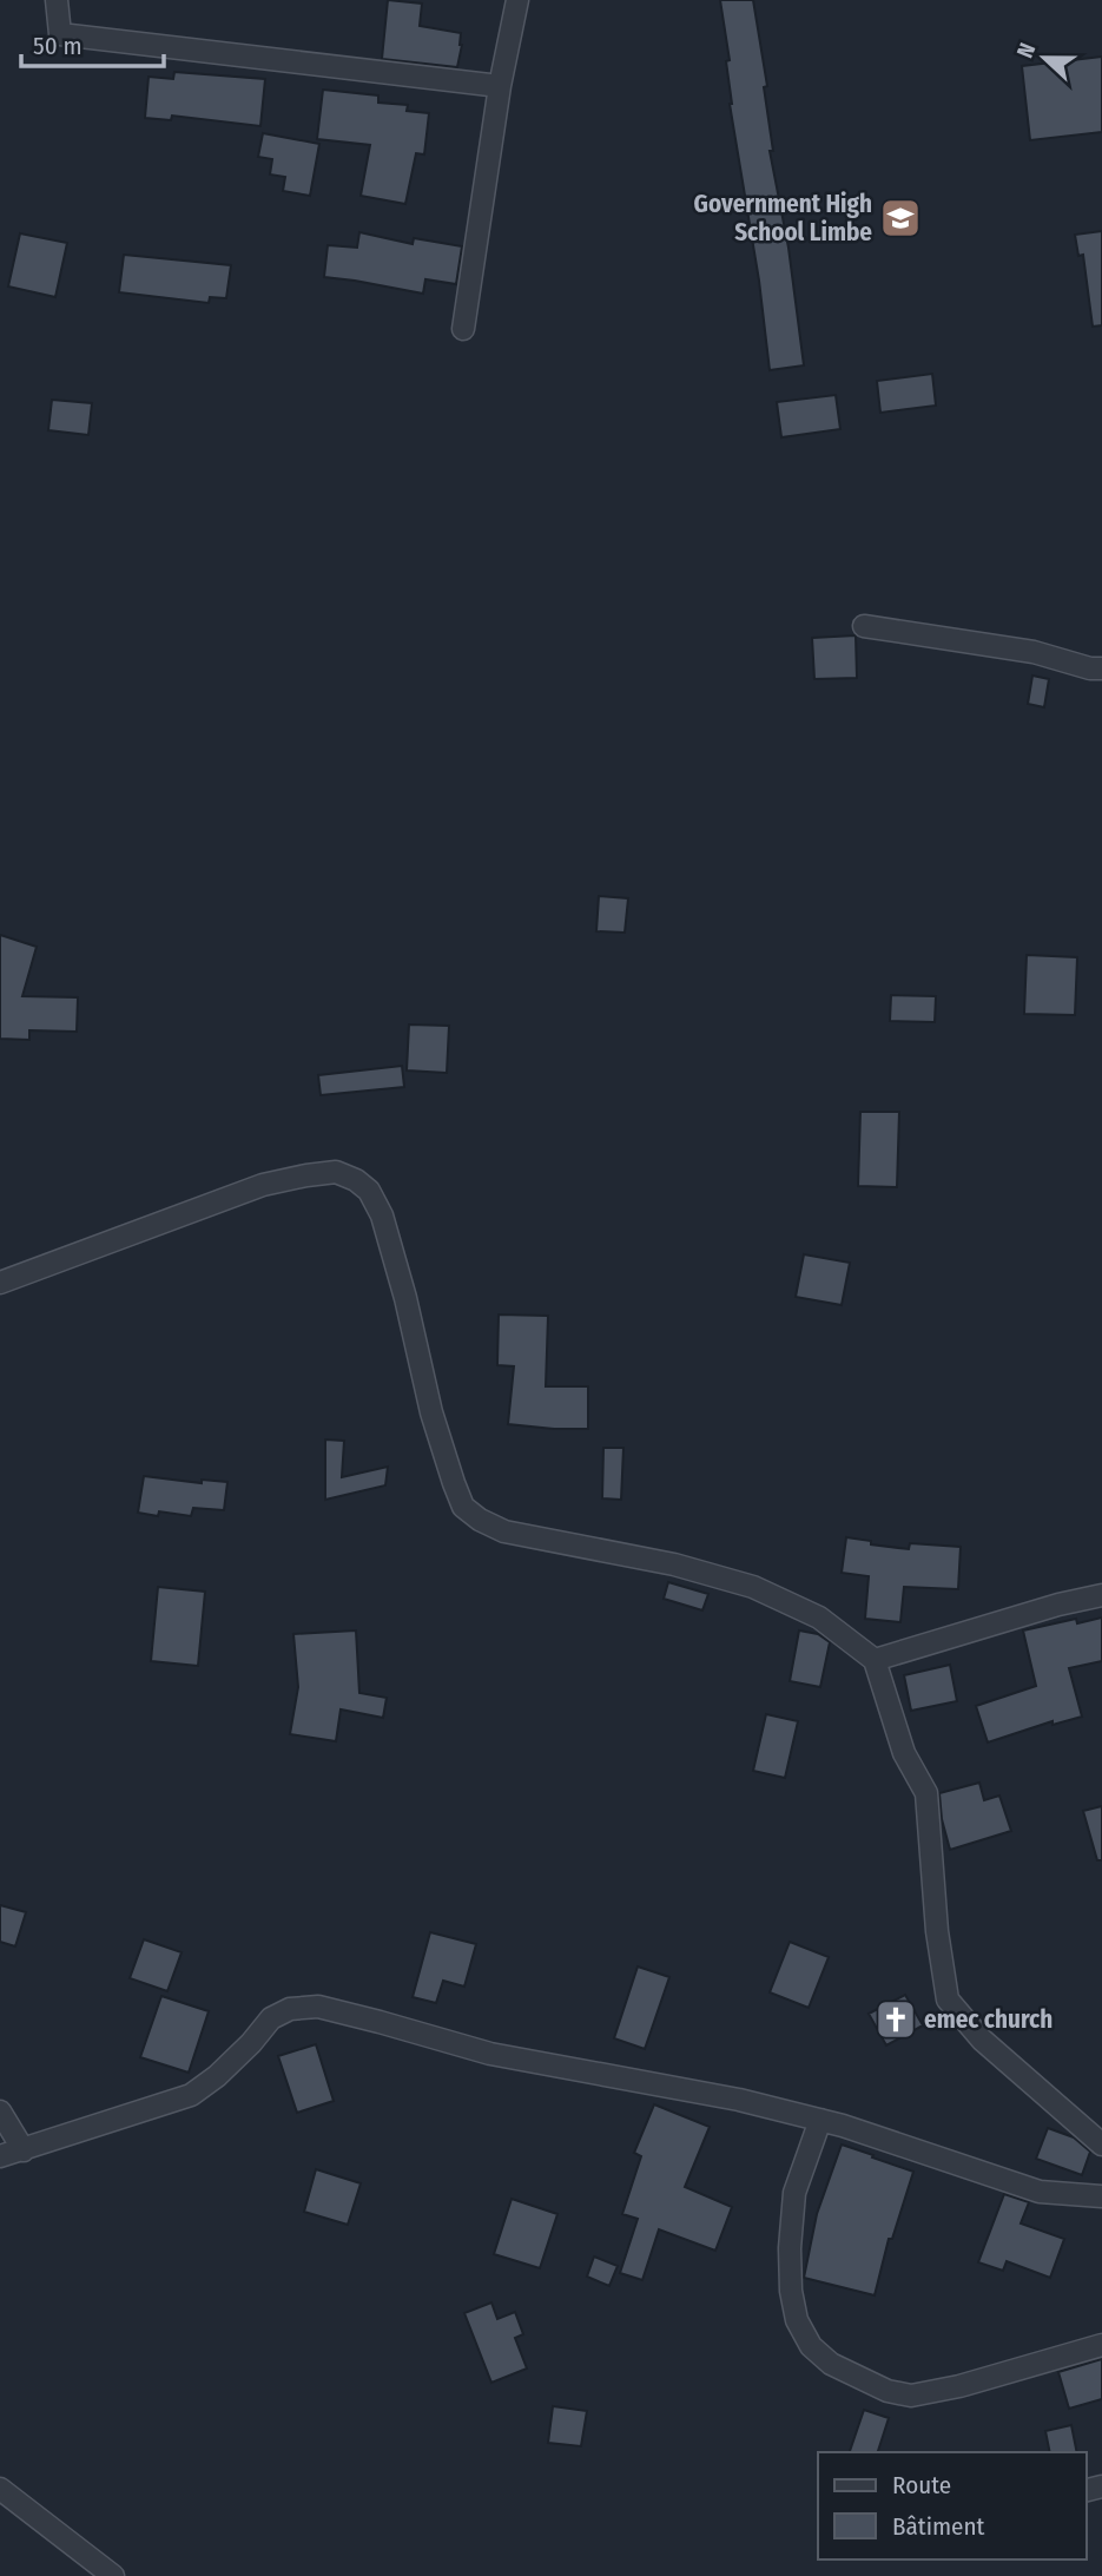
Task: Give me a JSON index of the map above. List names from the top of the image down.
{
  "places": {
    "school or university": ["Government High School Limbe"],
    "church": ["emec church"]
  },
  "legend": ["Route", "Bâtiment"],
  "scale_bar": "50 m",
  "north": "left"
}
